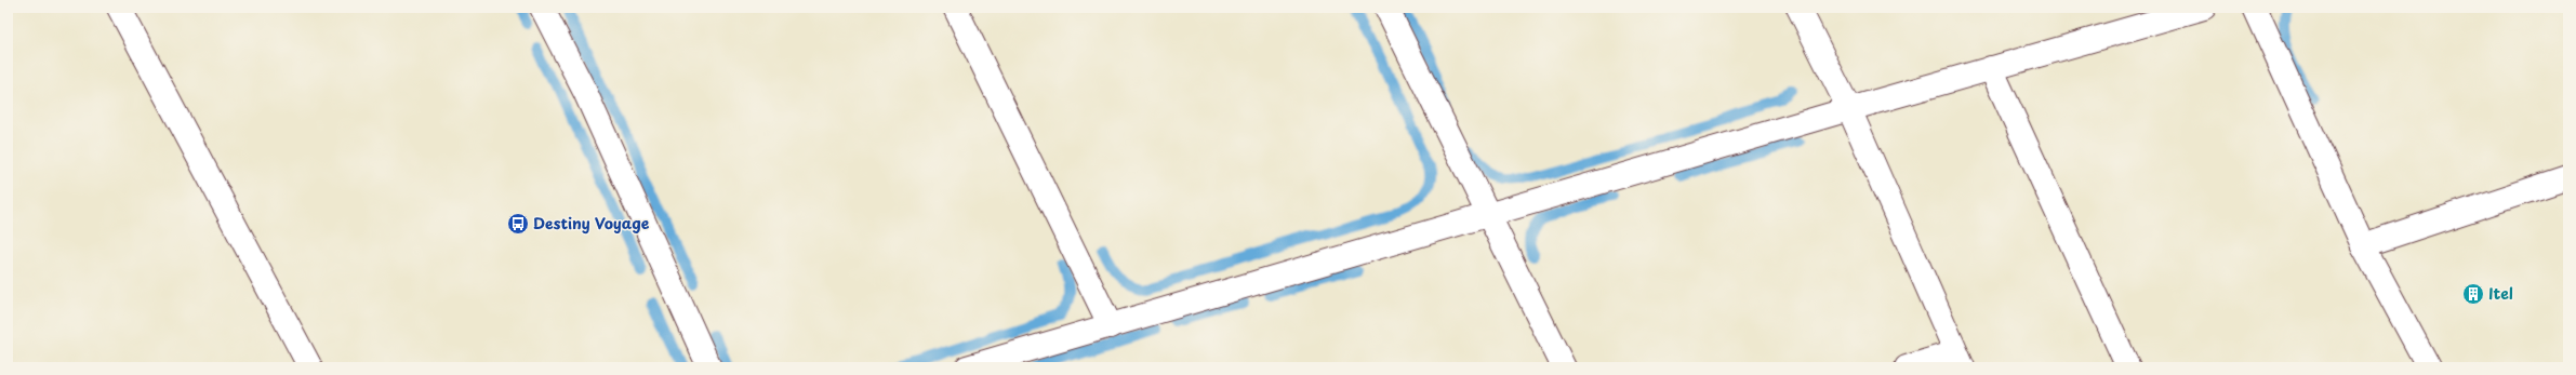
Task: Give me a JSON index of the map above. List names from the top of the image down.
{
  "places": {
    "bus stop": ["Destiny Voyage"],
    "building": ["Itel"]
  }
}
